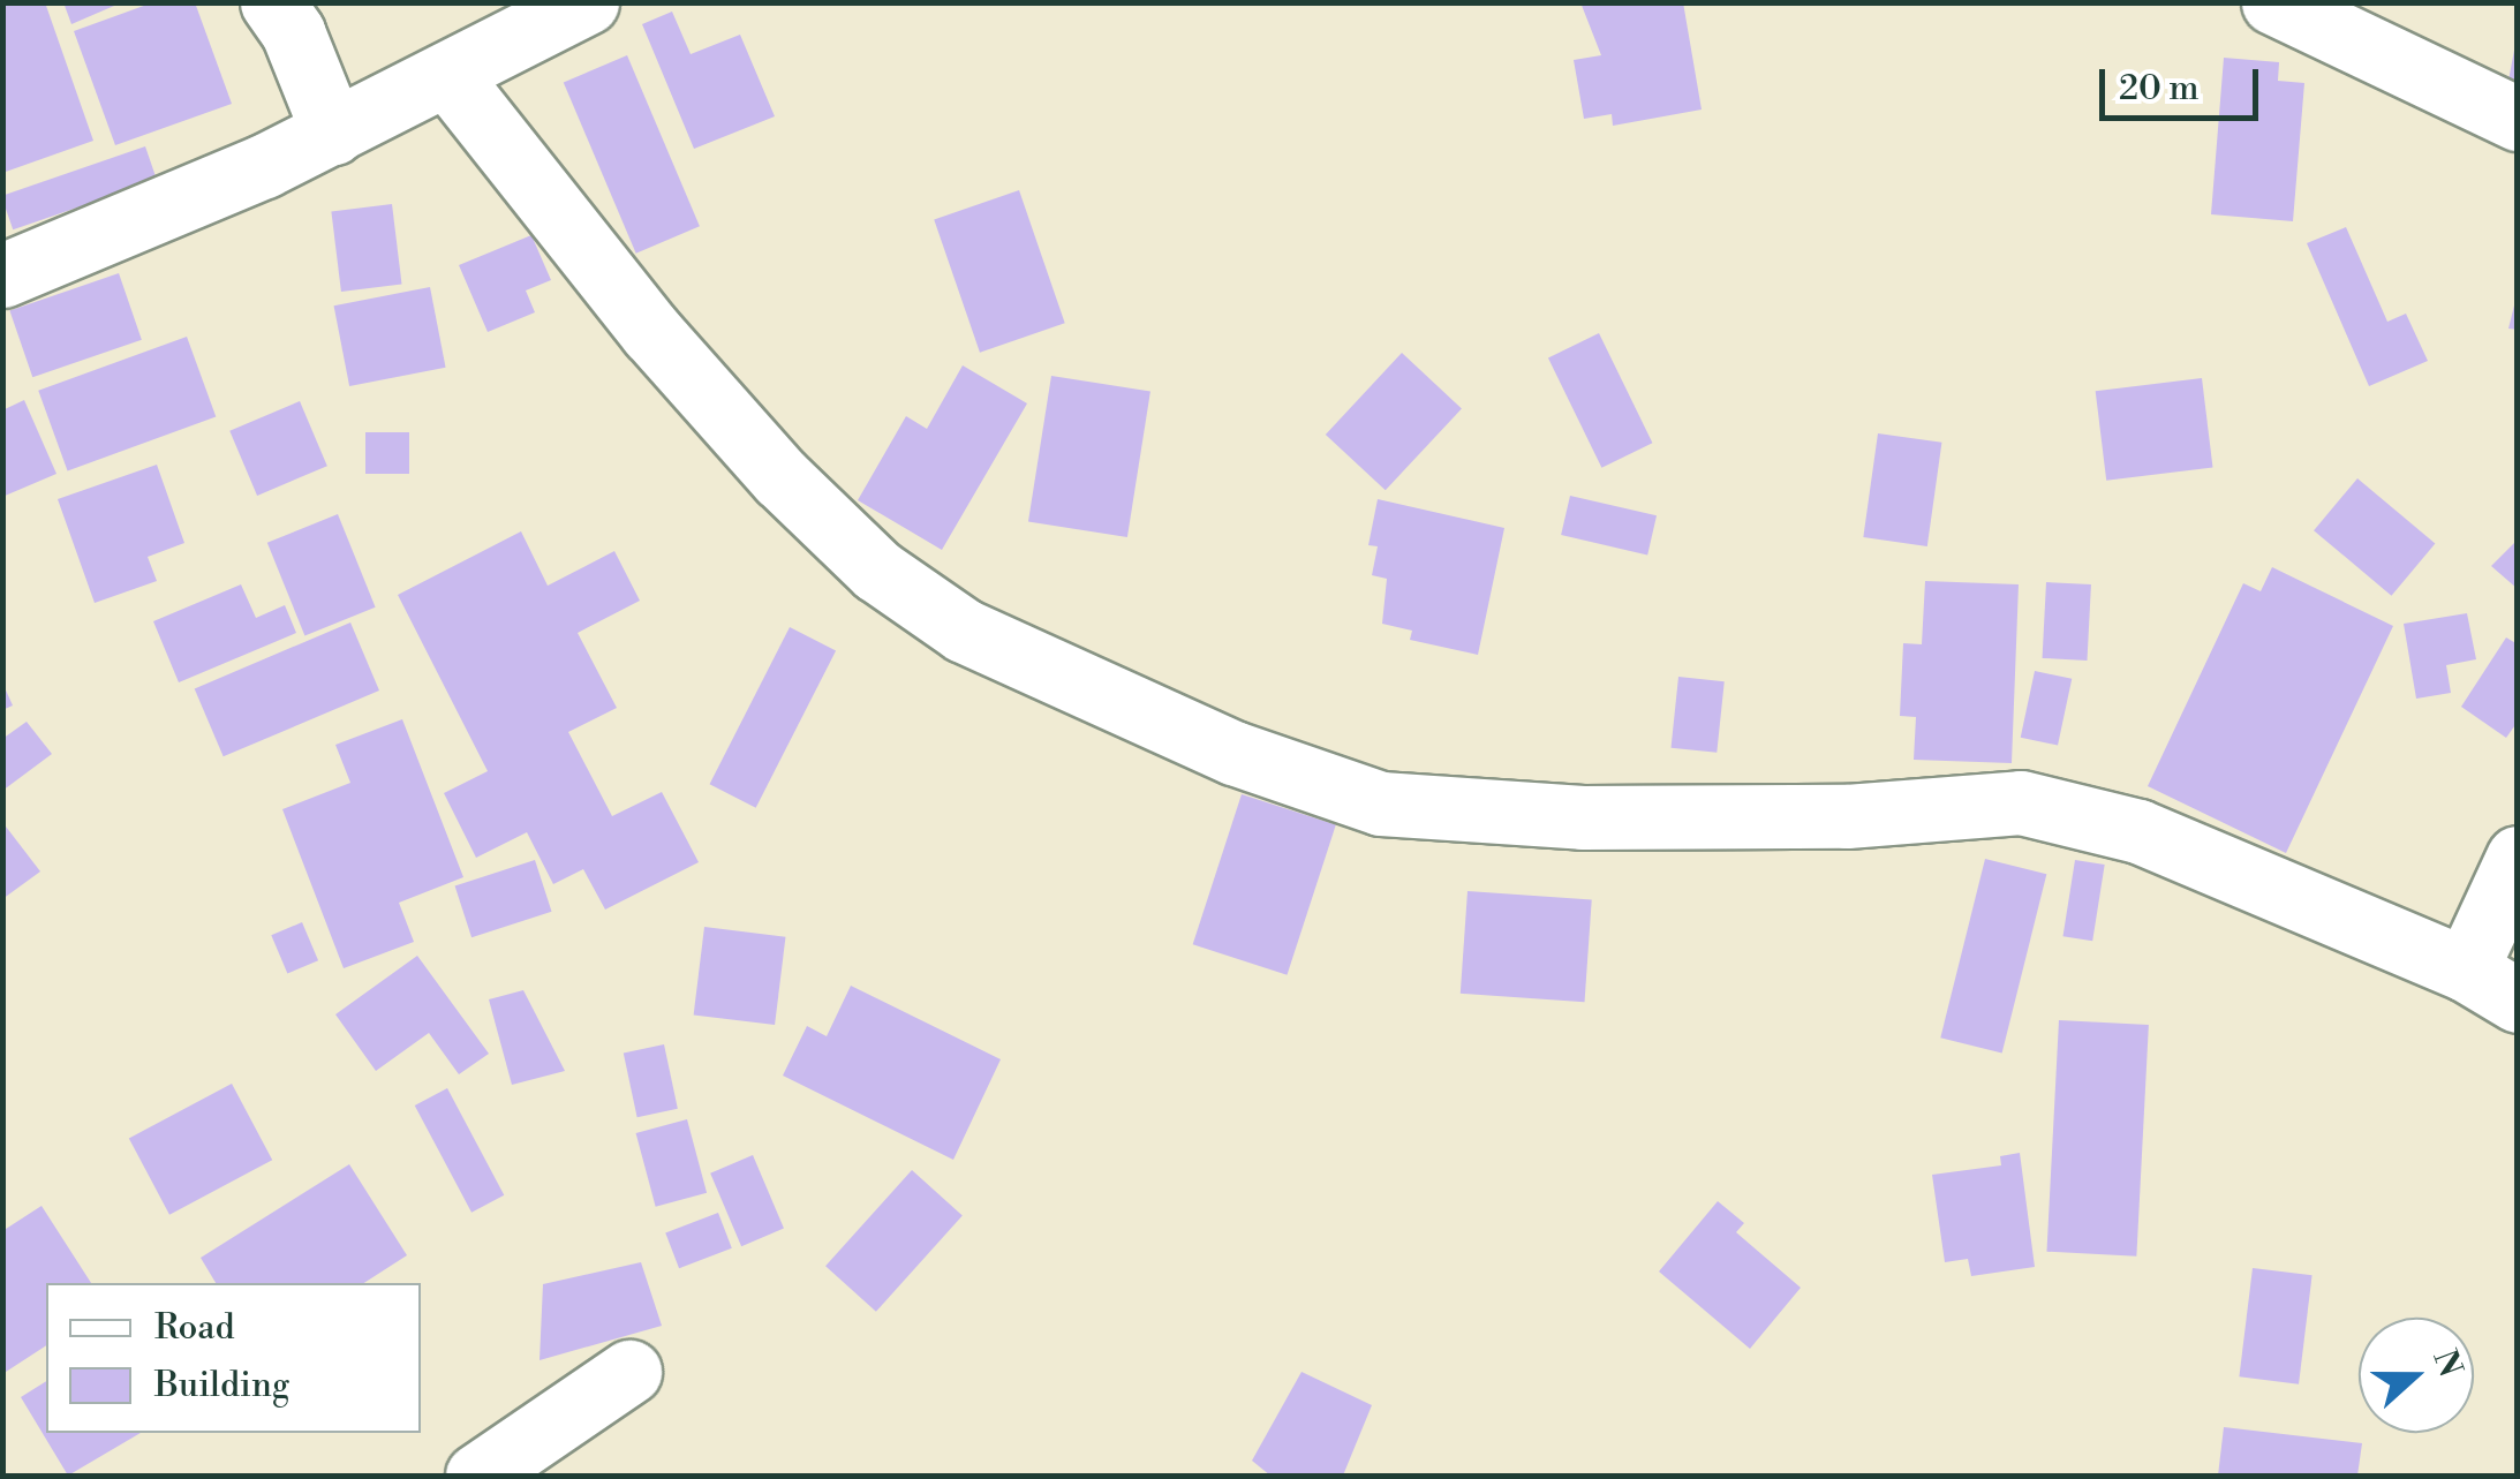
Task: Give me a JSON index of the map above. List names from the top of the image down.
{
  "legend": ["Road", "Building"],
  "scale_bar": "20 m",
  "north": "right"
}
